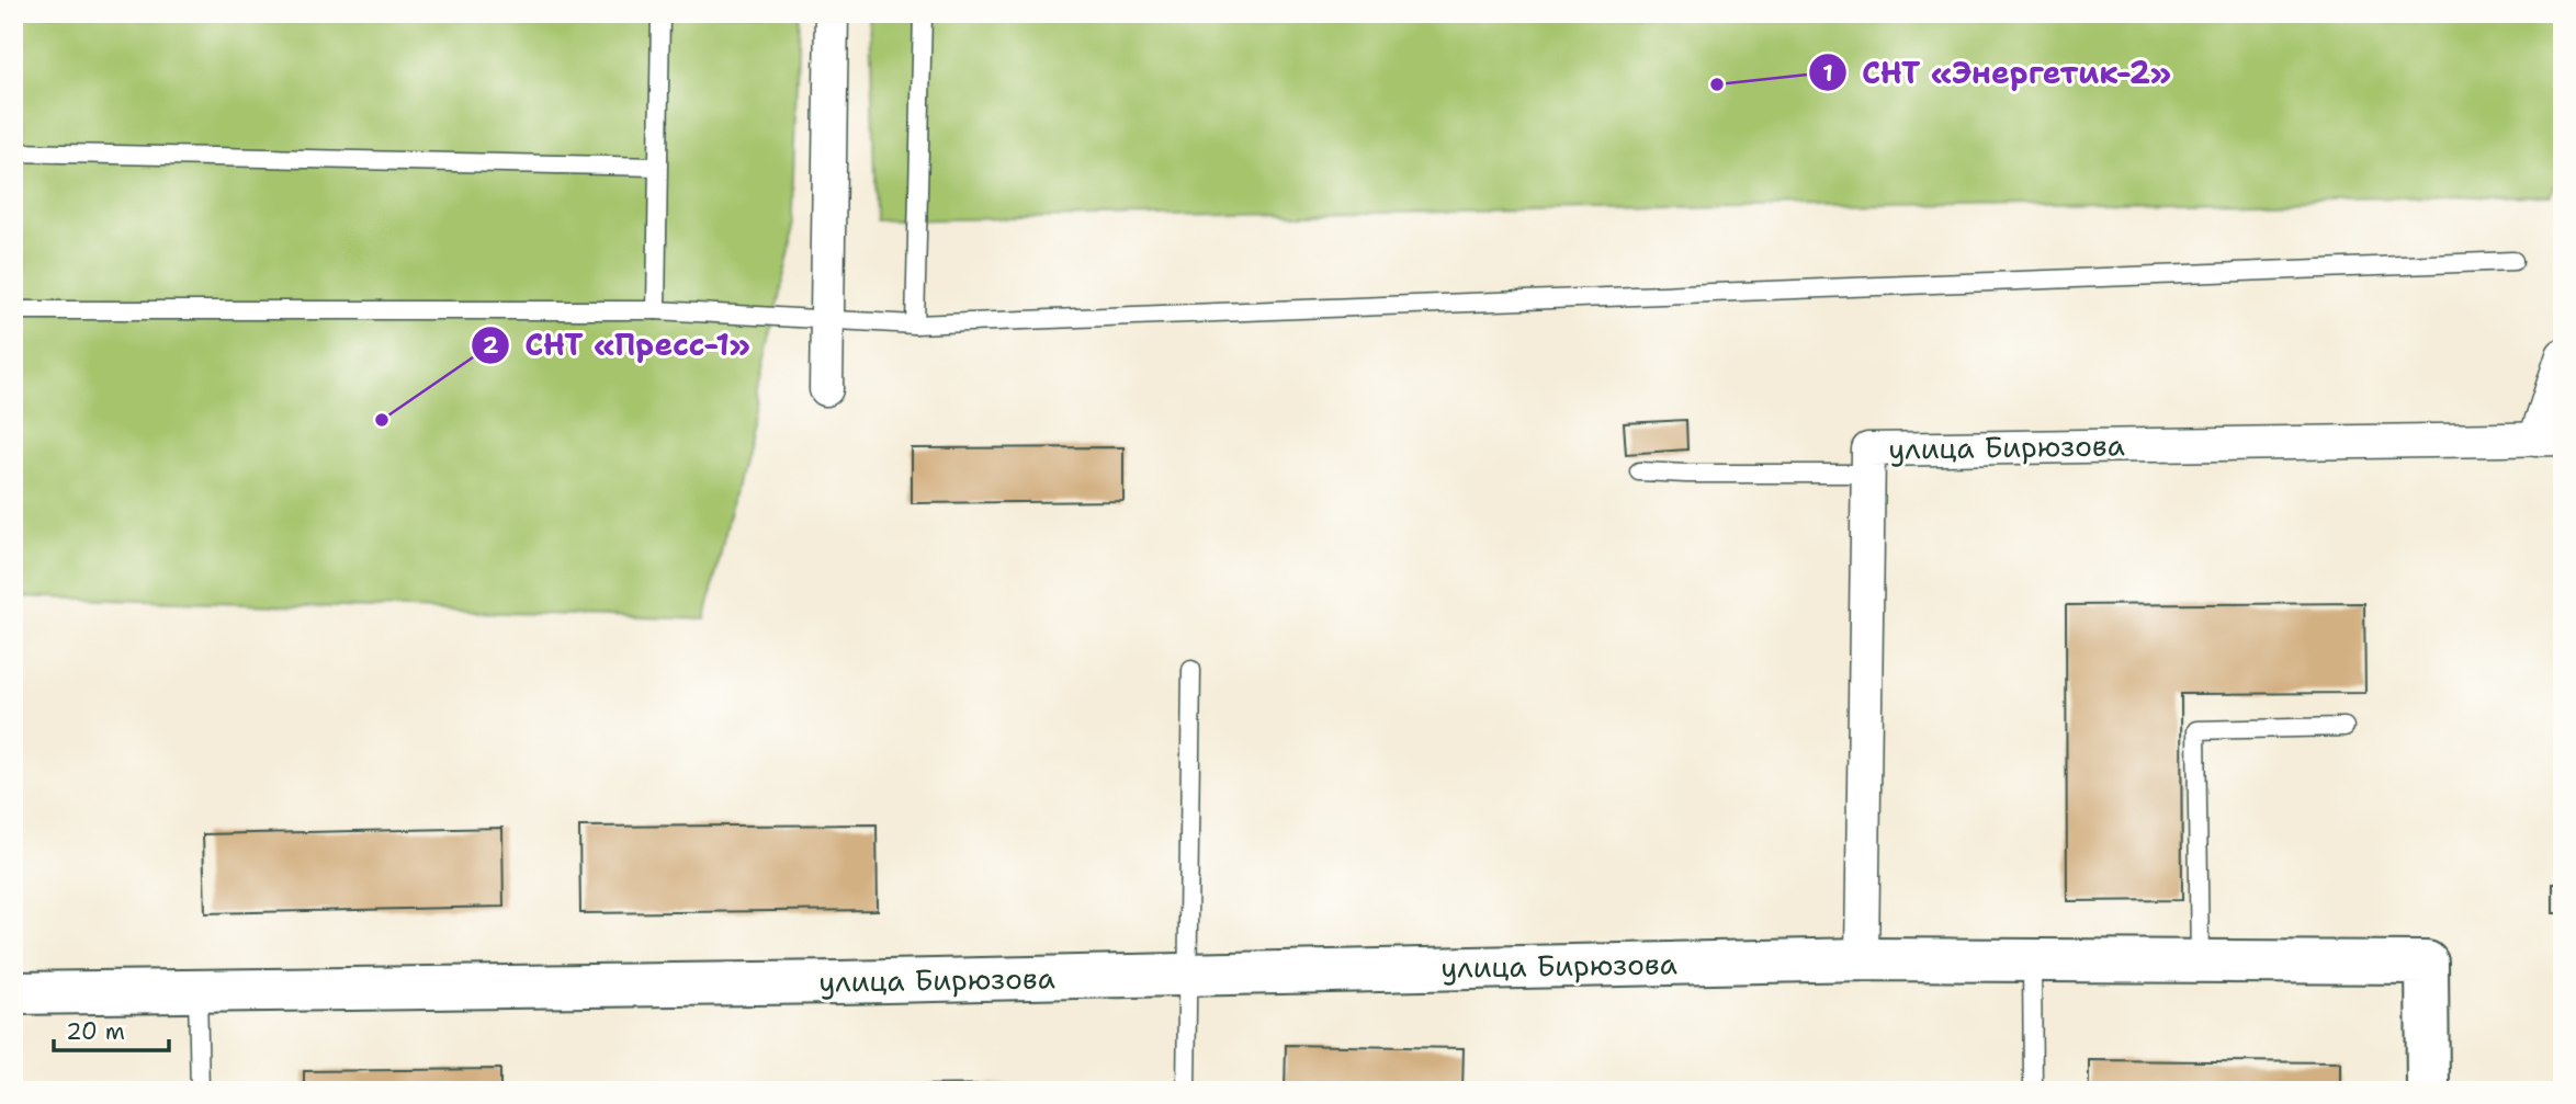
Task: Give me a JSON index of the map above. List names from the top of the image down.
{
  "streets": {
    "street": ["улица Бирюзова"]
  },
  "places": ["СНТ «Энергетик-2»", "СНТ «Пресс-1»"],
  "scale_bar": "20 m"
}
